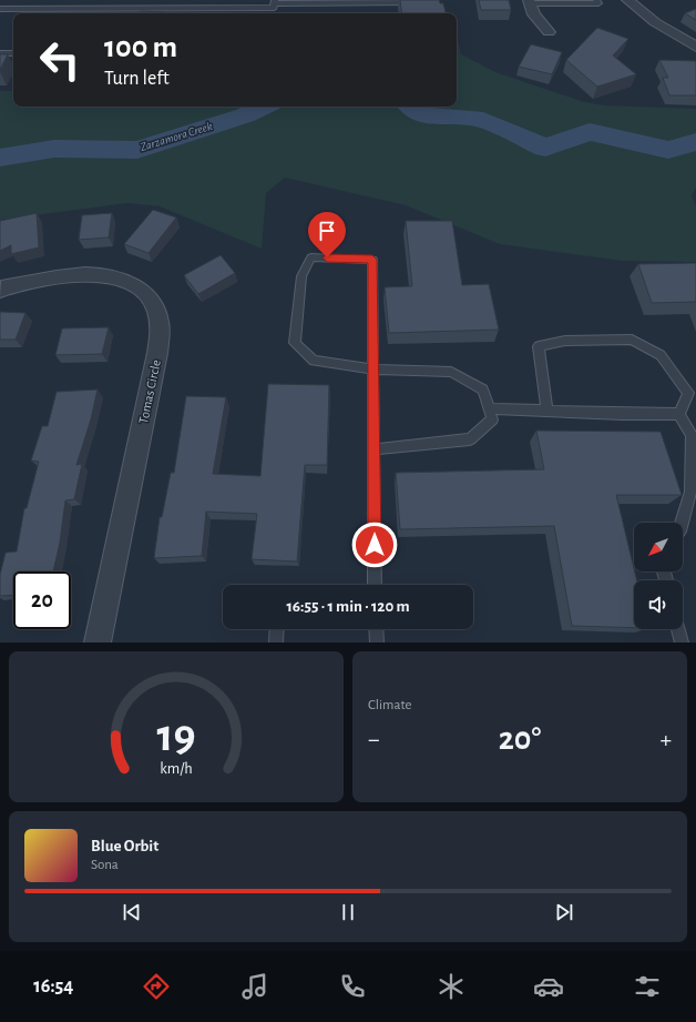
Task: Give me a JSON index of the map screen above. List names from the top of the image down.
{
  "streets": {
    "street": ["Tomas Circle"]
  },
  "water": ["Zarzamora Creek"],
  "north": "bottom left",
  "page": {
    "turn": ["100 m", "Turn left"],
    "limit": "20",
    "trip": "16:55 · 1 min · 120 m",
    "tile": "Climate",
    "heat": ["−", "20°", "+"],
    "song": ["Blue Orbit", "Sona"],
    "tabs": "16:54",
    "gauge": ["19", "km/h"]
  }
}
